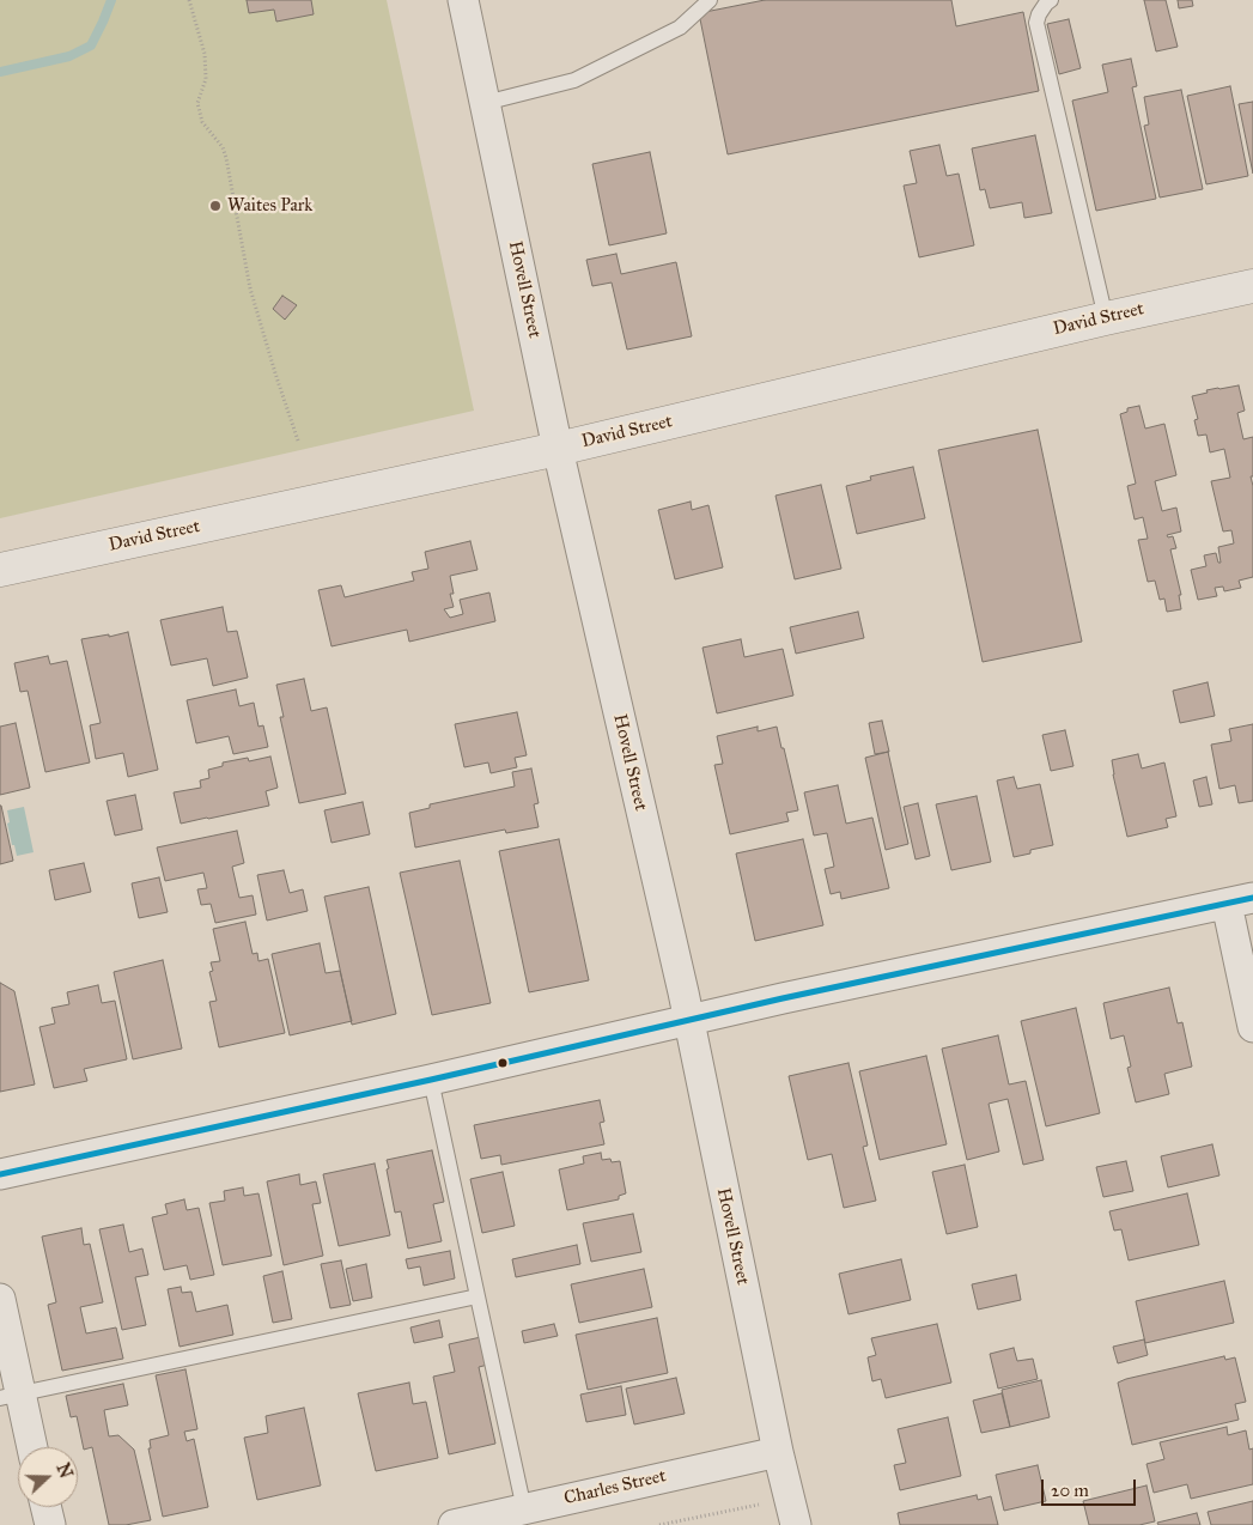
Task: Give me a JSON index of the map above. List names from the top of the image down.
{
  "streets": {
    "street": ["Hovell Street", "David Street", "Charles Street"]
  },
  "crossings": [
    ["Hovell Street", "David Street"],
    ["Hovell Street", "Charles Street"]
  ],
  "places": ["Waites Park"],
  "scale_bar": "20 m",
  "north": "right"
}
